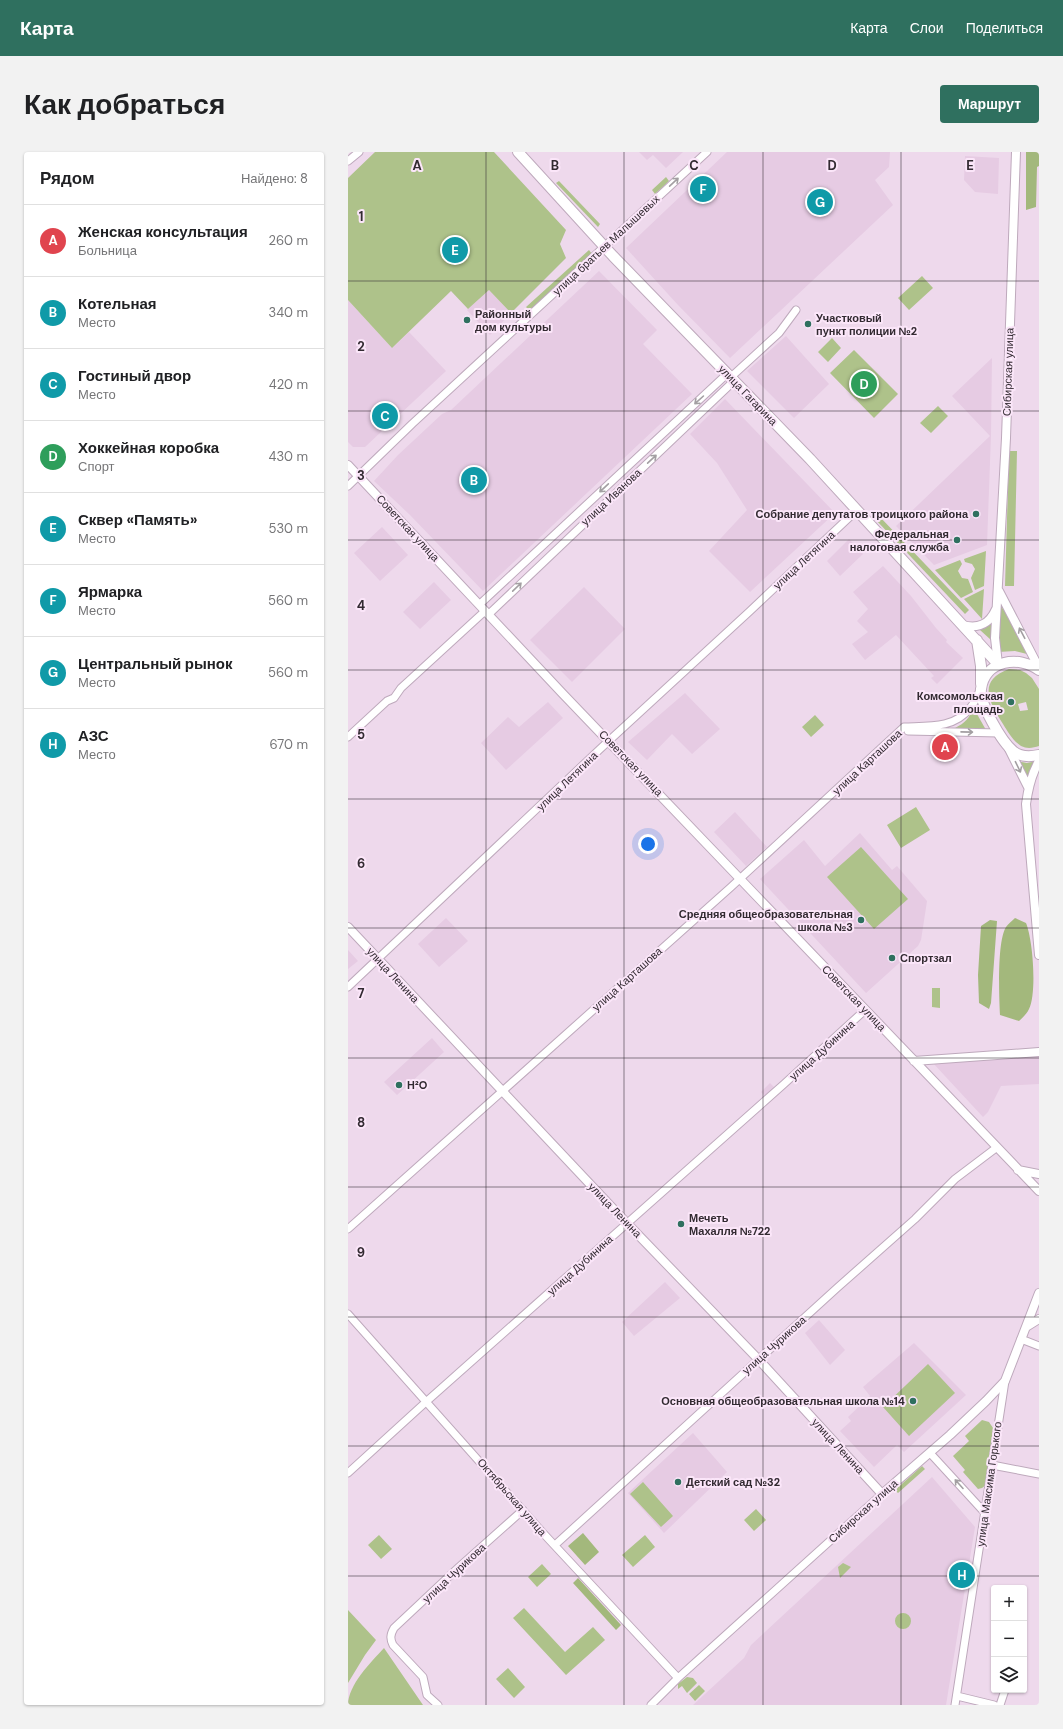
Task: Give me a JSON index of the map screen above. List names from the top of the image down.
{
  "streets": {
    "main road": ["улица Гагарина"],
    "street": [
      "улица братьев Малышевых",
      "Сибирская улица",
      "улица Иванова",
      "Советская улица",
      "улица Летягина",
      "улица Карташова",
      "улица Ленина",
      "улица Дубинина",
      "улица Чурикова",
      "улица Максима Горького",
      "Октябрьская улица"
    ]
  },
  "crossings": [
    ["улица братьев Малышевых", "улица Гагарина"],
    ["улица братьев Малышевых", "Советская улица"],
    ["Сибирская улица", "улица Гагарина"],
    ["Сибирская улица", "улица Ленина"],
    ["Сибирская улица", "улица Максима Горького"],
    ["Сибирская улица", "Октябрьская улица"],
    ["улица Гагарина", "улица Иванова"],
    ["улица Гагарина", "улица Летягина"],
    ["улица Иванова", "Советская улица"],
    ["Советская улица", "улица Летягина"],
    ["Советская улица", "улица Карташова"],
    ["Советская улица", "улица Дубинина"],
    ["Советская улица", "улица Чурикова"],
    ["улица Летягина", "улица Ленина"],
    ["улица Карташова", "улица Ленина"],
    ["улица Ленина", "улица Дубинина"],
    ["улица Ленина", "улица Чурикова"],
    ["улица Дубинина", "Октябрьская улица"],
    ["улица Чурикова", "Октябрьская улица"]
  ],
  "places": [
    "Районный дом культуры",
    "Участковый пункт полиции №2",
    "Собрание депутатов троицкого района",
    "Федеральная налоговая служба",
    "Комсомольская площадь",
    "Средняя общеобразовательная школа №3",
    "Спортзал",
    "H²O",
    "Мечеть Махалля №722",
    "Основная общеобразовательная школа №14",
    "Детский сад №32"
  ],
  "page": {
    "header": "Карта",
    "nav": ["Карта", "Слои", "Поделиться"],
    "buttons": "Маршрут",
    "title": "Как добраться",
    "heading": ["Рядом", "Найдено: 8"],
    "pins": [
      "F",
      "G",
      "E",
      "D",
      "C",
      "B",
      "A",
      "H"
    ],
    "list": [
      {
        "mark": "A",
        "name": "Женская консультация",
        "note": "Больница",
        "value": "260 m"
      },
      {
        "mark": "B",
        "name": "Котельная",
        "note": "Место",
        "value": "340 m"
      },
      {
        "mark": "C",
        "name": "Гостиный двор",
        "note": "Место",
        "value": "420 m"
      },
      {
        "mark": "D",
        "name": "Хоккейная коробка",
        "note": "Спорт",
        "value": "430 m"
      },
      {
        "mark": "E",
        "name": "Сквер «Память»",
        "note": "Место",
        "value": "530 m"
      },
      {
        "mark": "F",
        "name": "Ярмарка",
        "note": "Место",
        "value": "560 m"
      },
      {
        "mark": "G",
        "name": "Центральный рынок",
        "note": "Место",
        "value": "560 m"
      },
      {
        "mark": "H",
        "name": "АЗС",
        "note": "Место",
        "value": "670 m"
      }
    ],
    "map_buttons": ["+", "−"]
  },
  "grid": {
    "columns": [
      "A",
      "B",
      "C",
      "D",
      "E"
    ],
    "rows": [
      "1",
      "2",
      "3",
      "4",
      "5",
      "6",
      "7",
      "8",
      "9"
    ]
  }
}
